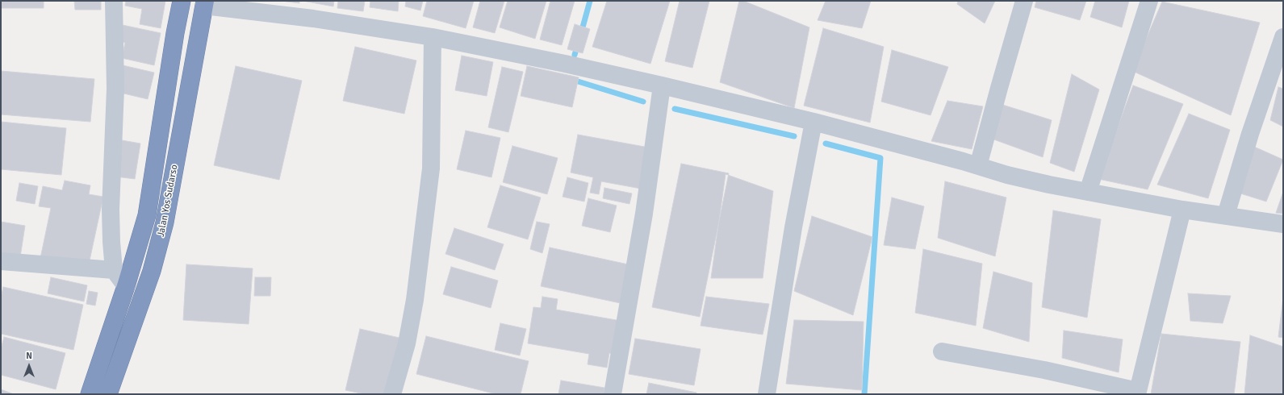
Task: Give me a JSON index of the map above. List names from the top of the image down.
{
  "streets": {
    "highway": ["Jalan Yos Sudarso"]
  },
  "north": "top"
}
